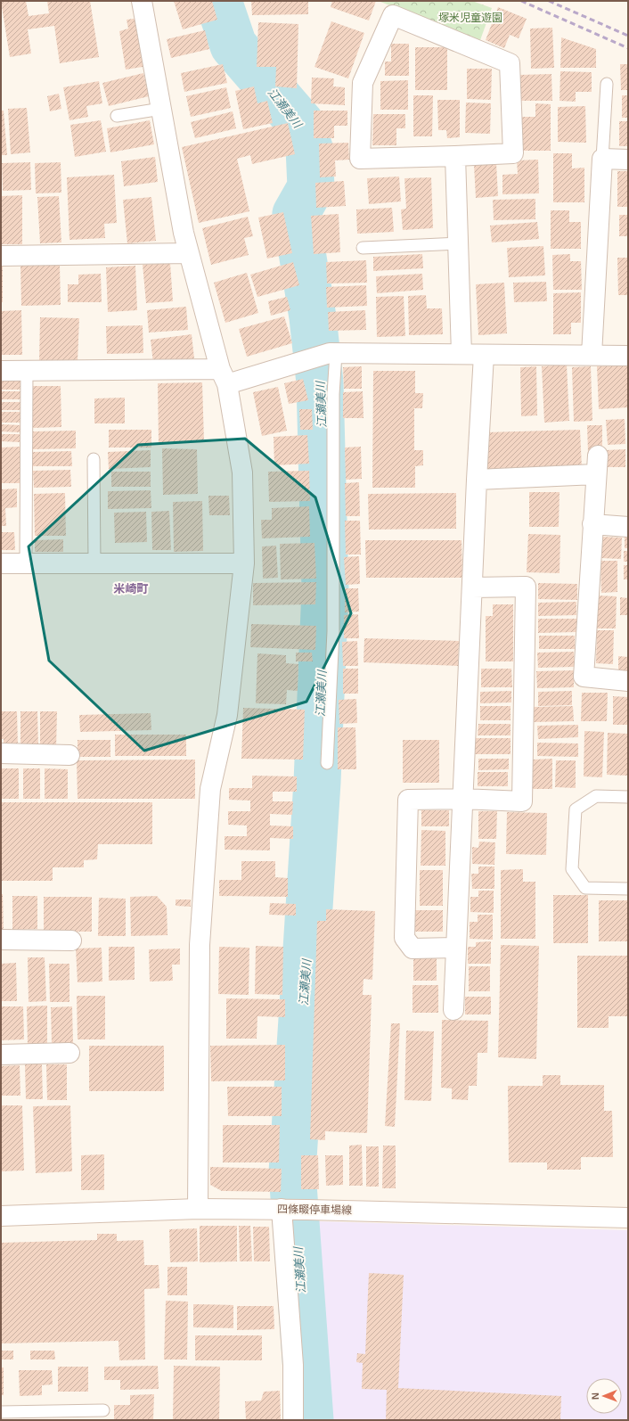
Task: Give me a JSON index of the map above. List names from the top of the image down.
{
  "streets": {
    "street": ["四條畷停車場線"]
  },
  "districts": ["米崎町"],
  "water": ["江瀬美川"],
  "parks": ["塚米児童遊園"],
  "north": "left"
}
